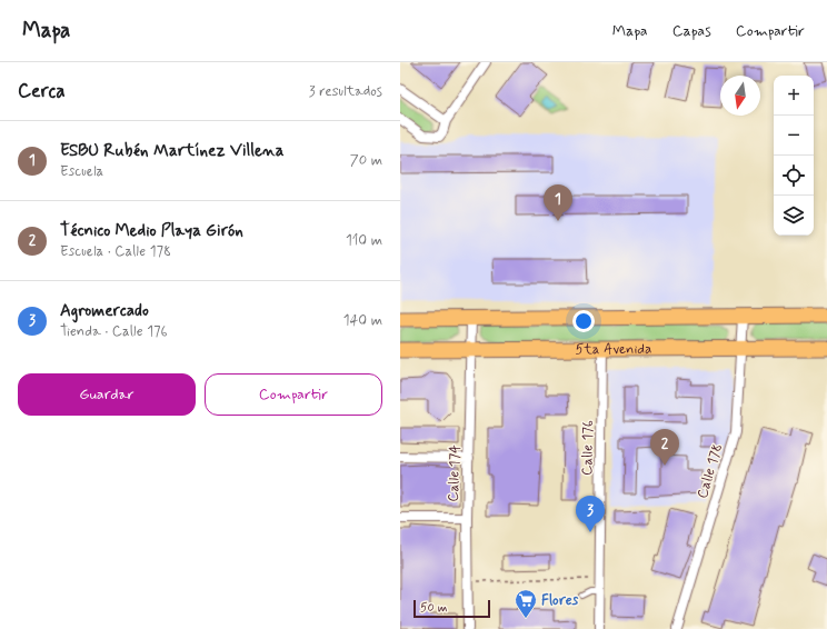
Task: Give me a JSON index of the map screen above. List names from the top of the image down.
{
  "streets": {
    "highway": ["5ta Avenida"],
    "street": ["Calle 176", "Calle 178", "Calle 174"]
  },
  "crossings": [
    ["5ta Avenida", "Calle 176"],
    ["5ta Avenida", "Calle 178"],
    ["5ta Avenida", "Calle 174"]
  ],
  "places": {
    "supermarket": ["Flores"]
  },
  "scale_bar": "50 m",
  "north": "bottom",
  "page": {
    "header": "Mapa",
    "nav": ["Mapa", "Capas", "Compartir"],
    "heading": ["Cerca", "3 resultados"],
    "map_buttons": ["+", "−"],
    "list": [
      {
        "mark": "1",
        "name": "ESBU Rubén Martínez Villena",
        "note": "Escuela",
        "value": "70 m"
      },
      {
        "mark": "2",
        "name": "Técnico Medio Playa Girón",
        "note": "Escuela · Calle 178",
        "value": "110 m"
      },
      {
        "mark": "3",
        "name": "Agromercado",
        "note": "Tienda · Calle 176",
        "value": "140 m"
      }
    ],
    "pins": ["1", "2", "3"],
    "buttons": ["Guardar", "Compartir"],
    "scale": "50 m"
  }
}
